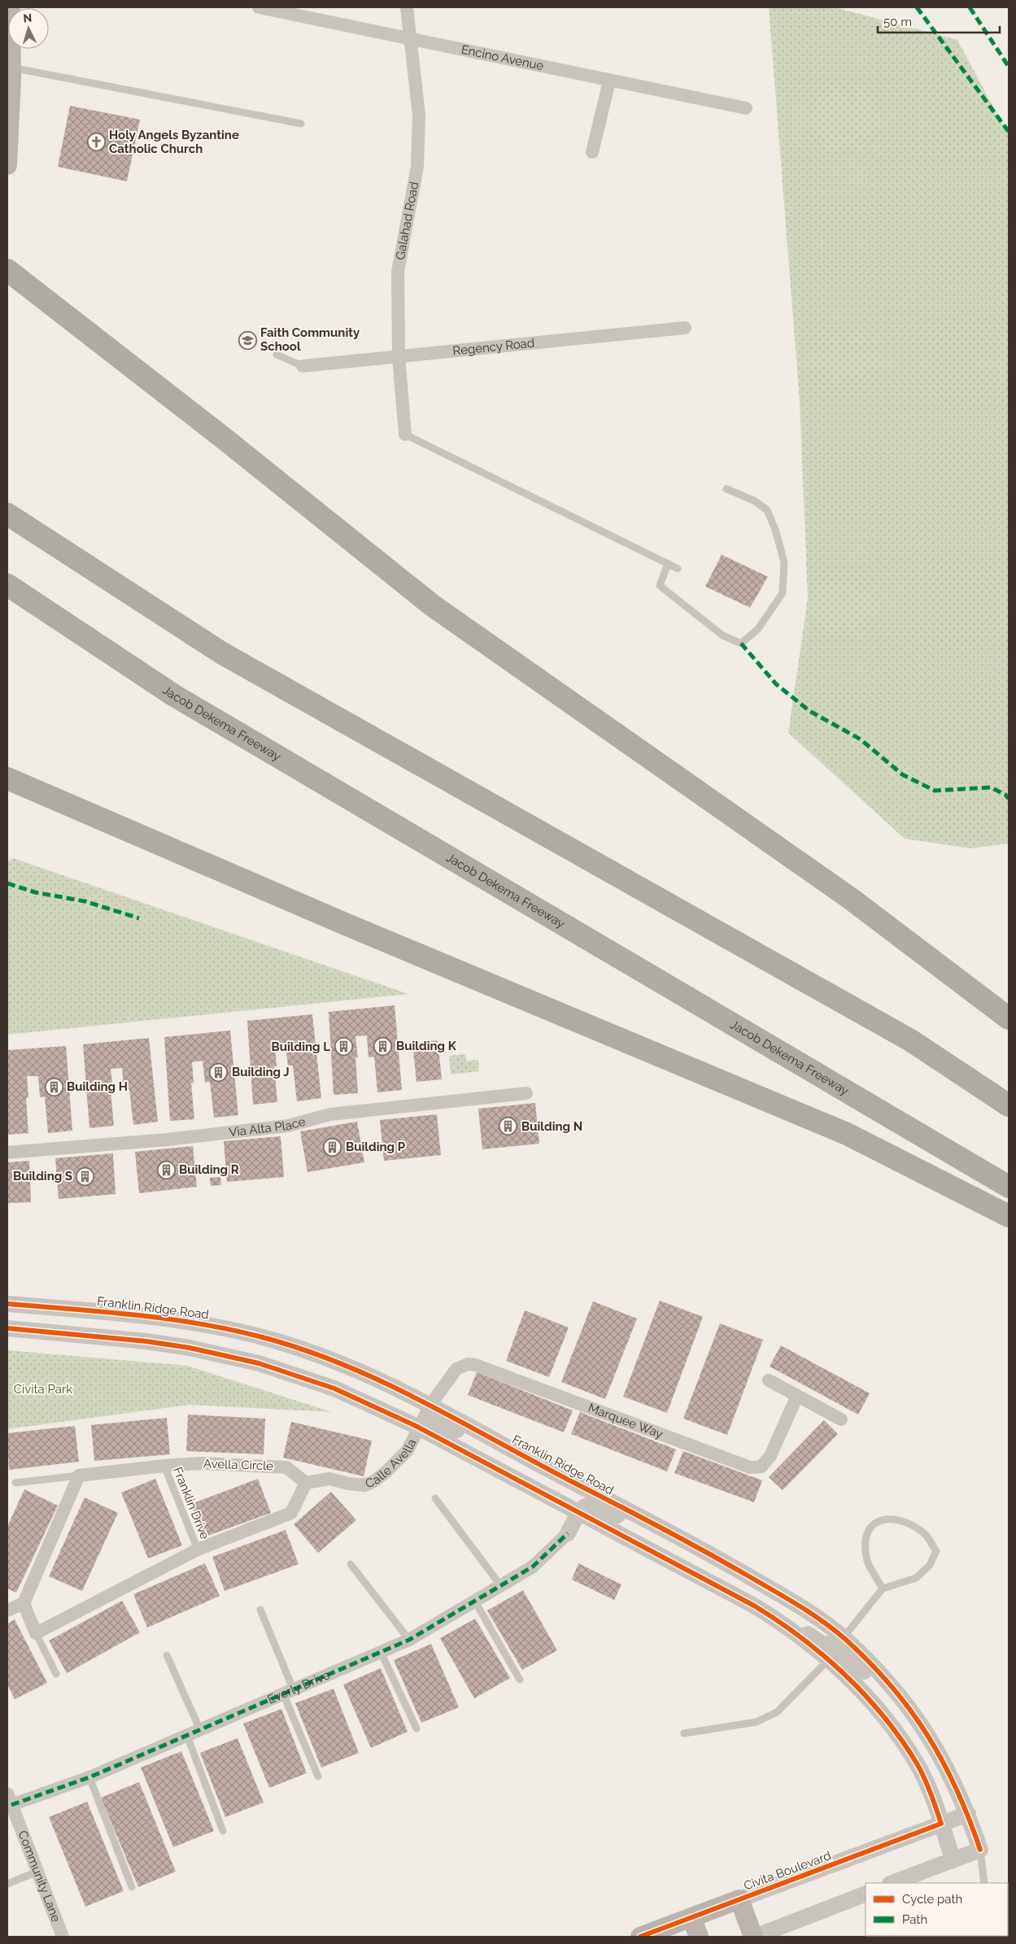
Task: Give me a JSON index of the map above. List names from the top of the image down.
{
  "streets": {
    "highway": ["Jacob Dekema Freeway"],
    "main road": ["Civita Boulevard"],
    "street": [
      "Encino Avenue",
      "Galahad Road",
      "Regency Road",
      "Via Alta Place",
      "Franklin Ridge Road",
      "Marquee Way",
      "Calle Avella",
      "Avella Circle",
      "Everly Drive",
      "Community Lane"
    ],
    "lane": ["Franklin Drive"]
  },
  "crossings": [
    ["Encino Avenue", "Galahad Road"],
    ["Galahad Road", "Regency Road"],
    ["Franklin Ridge Road", "Marquee Way"],
    ["Franklin Ridge Road", "Civita Boulevard"],
    ["Marquee Way", "Calle Avella"],
    ["Calle Avella", "Avella Circle"],
    ["Avella Circle", "Franklin Drive"],
    ["Everly Drive", "Community Lane"]
  ],
  "parks": ["Civita Park"],
  "places": {
    "church": ["Holy Angels Byzantine Catholic Church"],
    "school or university": ["Faith Community School"],
    "building": [
      "Building K",
      "Building L",
      "Building J",
      "Building H",
      "Building N",
      "Building P",
      "Building R",
      "Building S"
    ]
  },
  "legend": ["Cycle path", "Path"],
  "scale_bar": "50 m",
  "north": "top"
}
